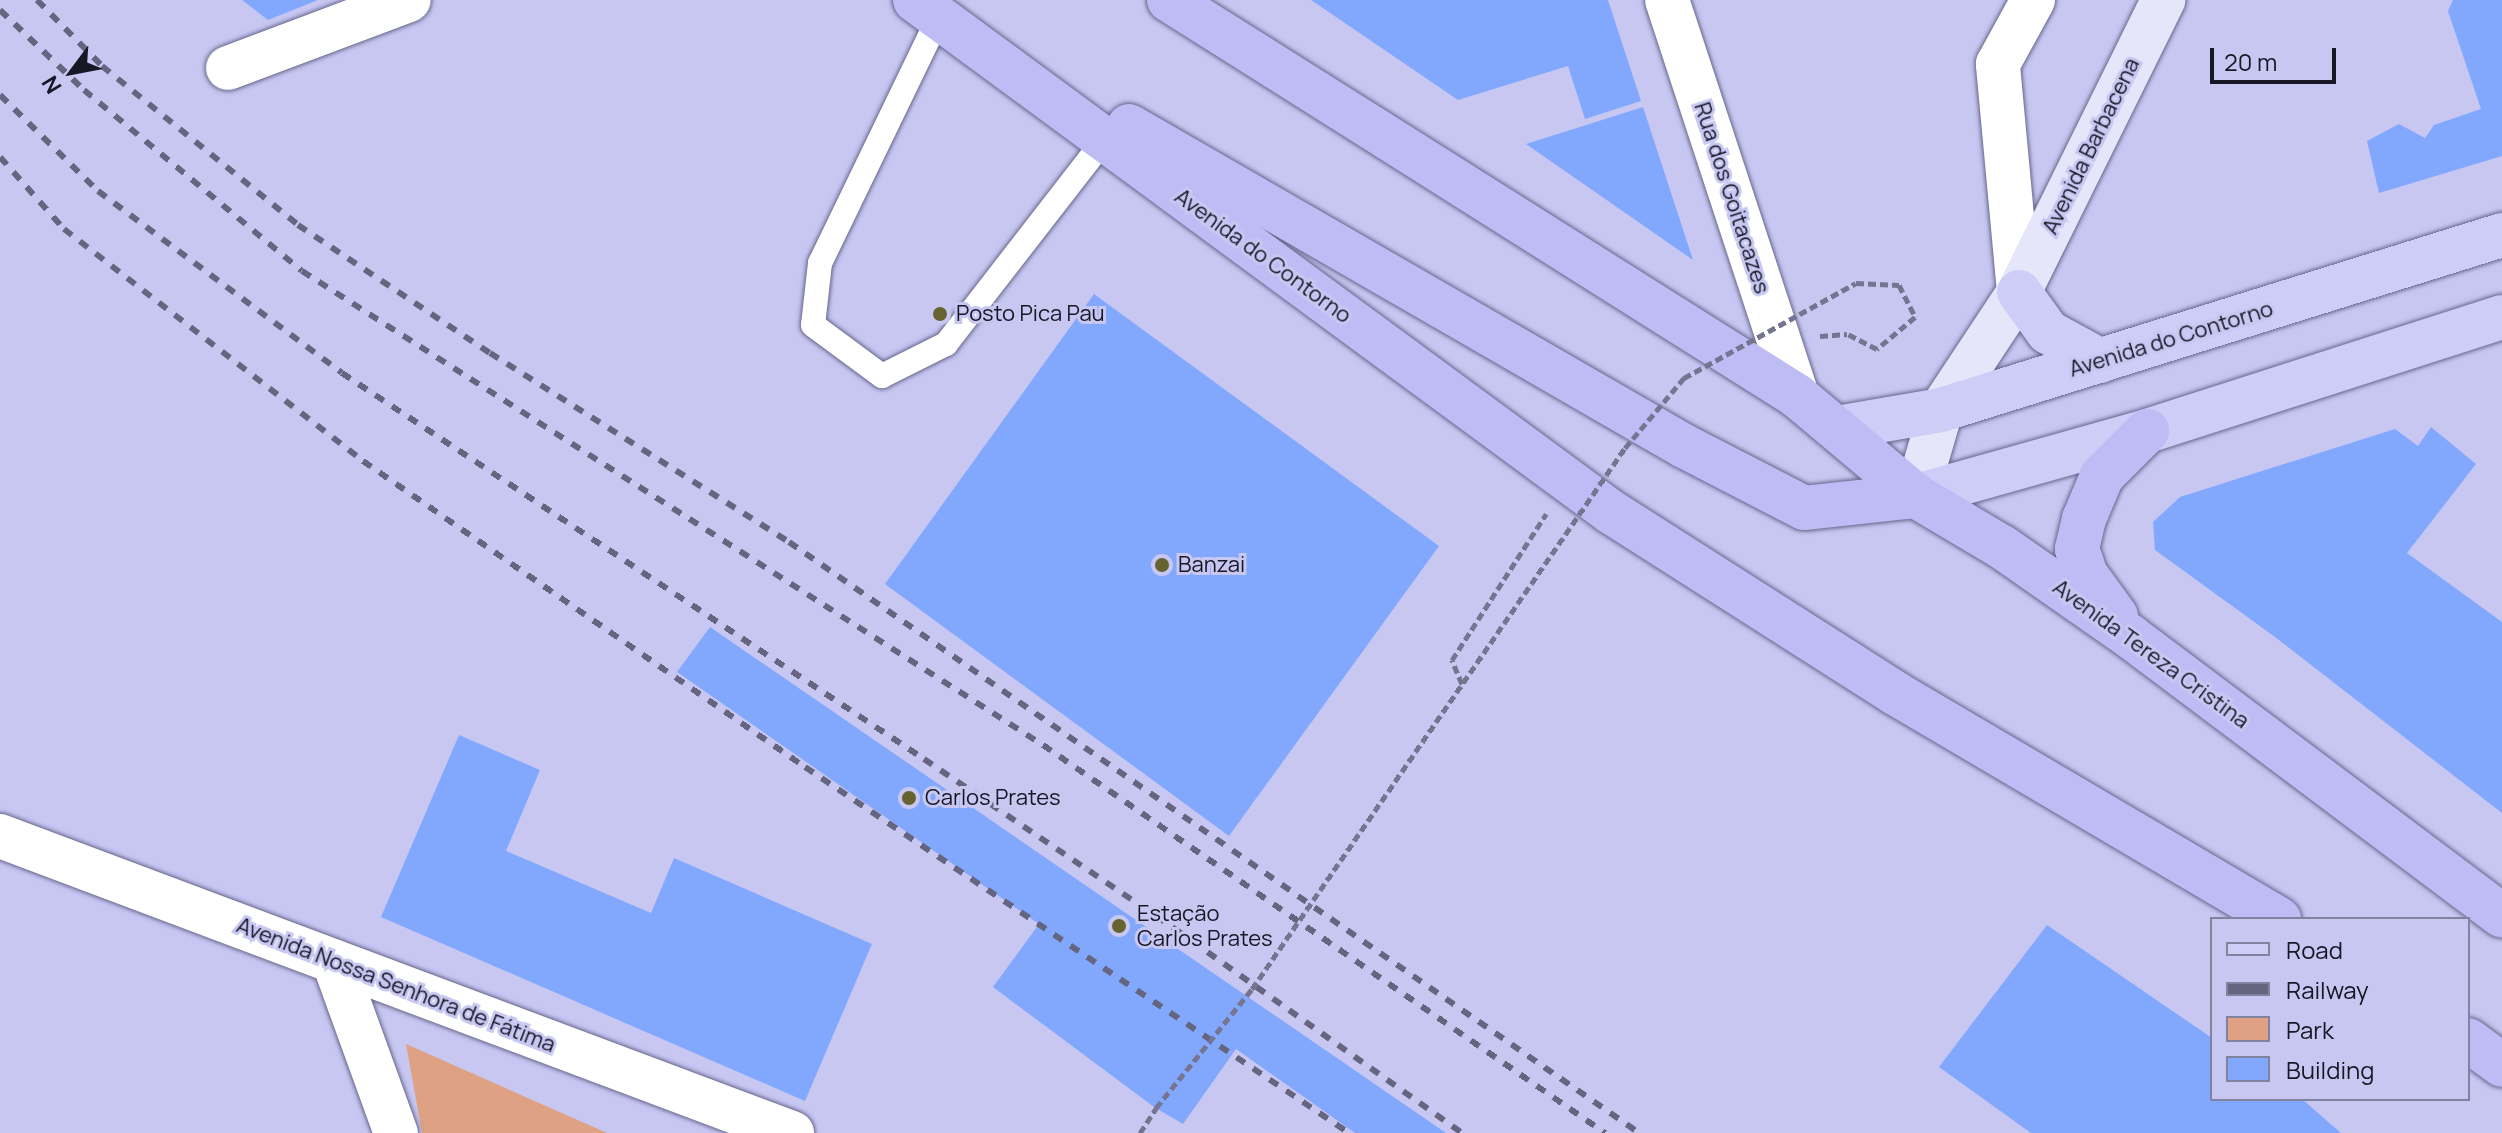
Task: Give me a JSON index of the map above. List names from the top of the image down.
{
  "streets": {
    "highway": ["Avenida do Contorno", "Avenida Tereza Cristina"],
    "main road": ["Avenida Barbacena"],
    "street": ["Rua dos Goitacazes", "Avenida Nossa Senhora de Fátima"]
  },
  "crossings": [
    ["Avenida Barbacena", "Avenida do Contorno"],
    ["Avenida Barbacena", "Avenida Tereza Cristina"],
    ["Rua dos Goitacazes", "Avenida Tereza Cristina"],
    ["Avenida do Contorno", "Avenida Tereza Cristina"]
  ],
  "places": [
    "Posto Pica Pau",
    "Banzai",
    "Carlos Prates",
    "Estação Carlos Prates"
  ],
  "legend": [
    "Road",
    "Railway",
    "Park",
    "Building"
  ],
  "scale_bar": "20 m",
  "north": "bottom left"
}
